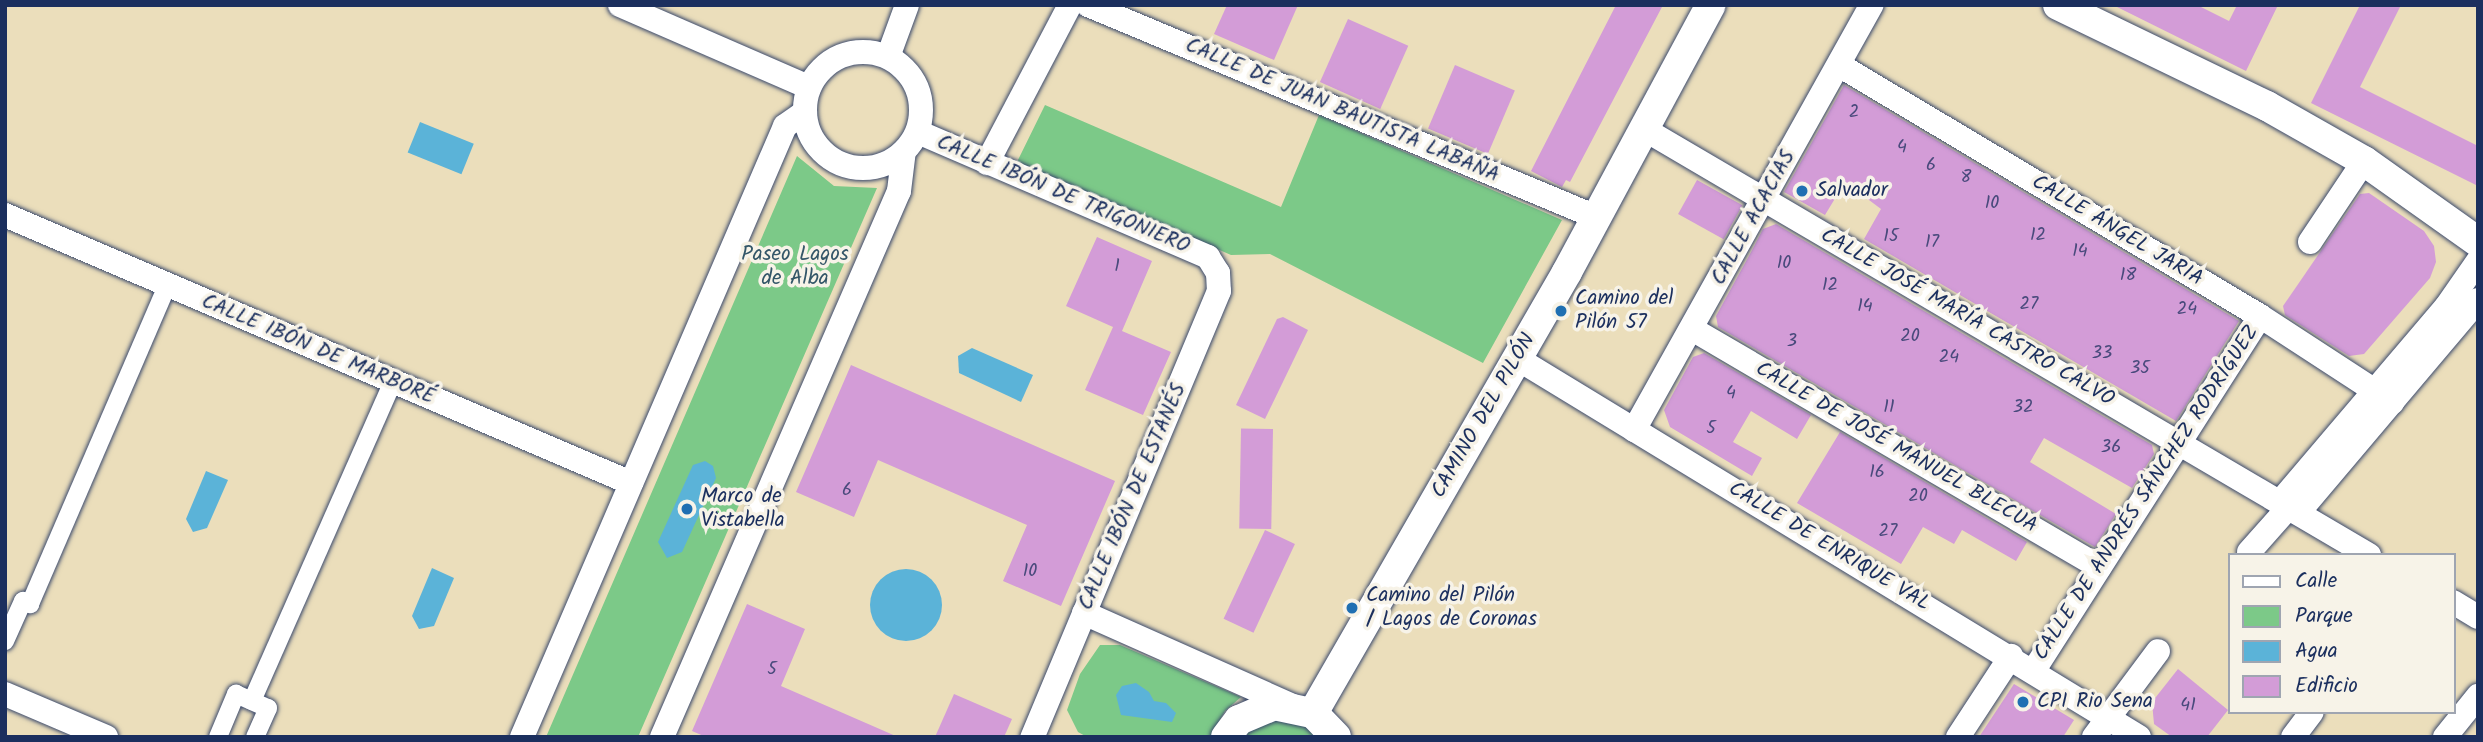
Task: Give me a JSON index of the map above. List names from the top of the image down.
{
  "streets": {
    "street": [
      "CALLE DE JUAN BAUTISTA LABAÑA",
      "CALLE IBÓN DE TRIGONIERO",
      "CALLE ACACIAS",
      "CALLE ÁNGEL JARIA",
      "CALLE JOSÉ MARÍA CASTRO CALVO",
      "CALLE IBÓN DE MARBORÉ",
      "CAMINO DEL PILÓN",
      "CALLE DE JOSÉ MANUEL BLECUA",
      "CALLE DE ANDRÉS SÁNCHEZ RODRÍGUEZ",
      "CALLE IBÓN DE ESTANÉS",
      "CALLE DE ENRIQUE VAL"
    ]
  },
  "crossings": [
    ["CALLE DE JUAN BAUTISTA LABAÑA", "CAMINO DEL PILÓN"],
    ["CALLE IBÓN DE TRIGONIERO", "CALLE IBÓN DE ESTANÉS"],
    ["CALLE ACACIAS", "CALLE ÁNGEL JARIA"],
    ["CALLE ACACIAS", "CALLE JOSÉ MARÍA CASTRO CALVO"],
    ["CALLE ACACIAS", "CALLE DE JOSÉ MANUEL BLECUA"],
    ["CALLE ACACIAS", "CALLE DE ENRIQUE VAL"],
    ["CALLE ÁNGEL JARIA", "CALLE DE ANDRÉS SÁNCHEZ RODRÍGUEZ"],
    ["CALLE JOSÉ MARÍA CASTRO CALVO", "CAMINO DEL PILÓN"],
    ["CALLE JOSÉ MARÍA CASTRO CALVO", "CALLE DE ANDRÉS SÁNCHEZ RODRÍGUEZ"],
    ["CAMINO DEL PILÓN", "CALLE DE ENRIQUE VAL"],
    ["CALLE DE JOSÉ MANUEL BLECUA", "CALLE DE ANDRÉS SÁNCHEZ RODRÍGUEZ"],
    ["CALLE DE ANDRÉS SÁNCHEZ RODRÍGUEZ", "CALLE DE ENRIQUE VAL"]
  ],
  "parks": ["Paseo Lagos de Alba"],
  "places": [
    "Salvador",
    "Camino del Pilón 57",
    "Marco de Vistabella",
    "Camino del Pilón / Lagos de Coronas",
    "CPI Rio Sena"
  ],
  "house_numbers": [
    "2",
    "4",
    "6",
    "8",
    "10",
    "12",
    "15",
    "17",
    "14",
    "10",
    "1",
    "18",
    "12",
    "27",
    "14",
    "24",
    "20",
    "3",
    "33",
    "24",
    "35",
    "4",
    "11",
    "32",
    "5",
    "36",
    "16",
    "6",
    "20",
    "27",
    "10",
    "5",
    "41"
  ],
  "legend": [
    "Calle",
    "Parque",
    "Agua",
    "Edificio"
  ]
}
